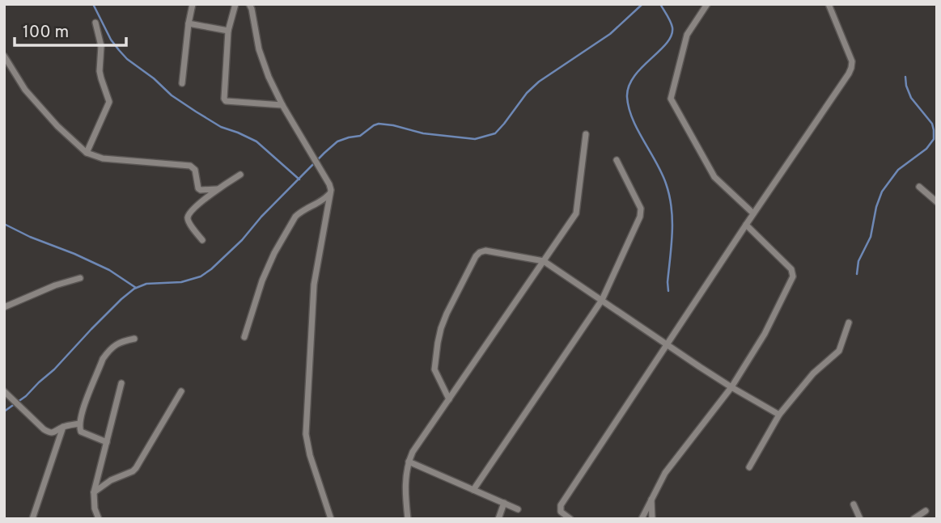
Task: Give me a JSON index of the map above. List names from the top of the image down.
{
  "scale_bar": "100 m"
}
